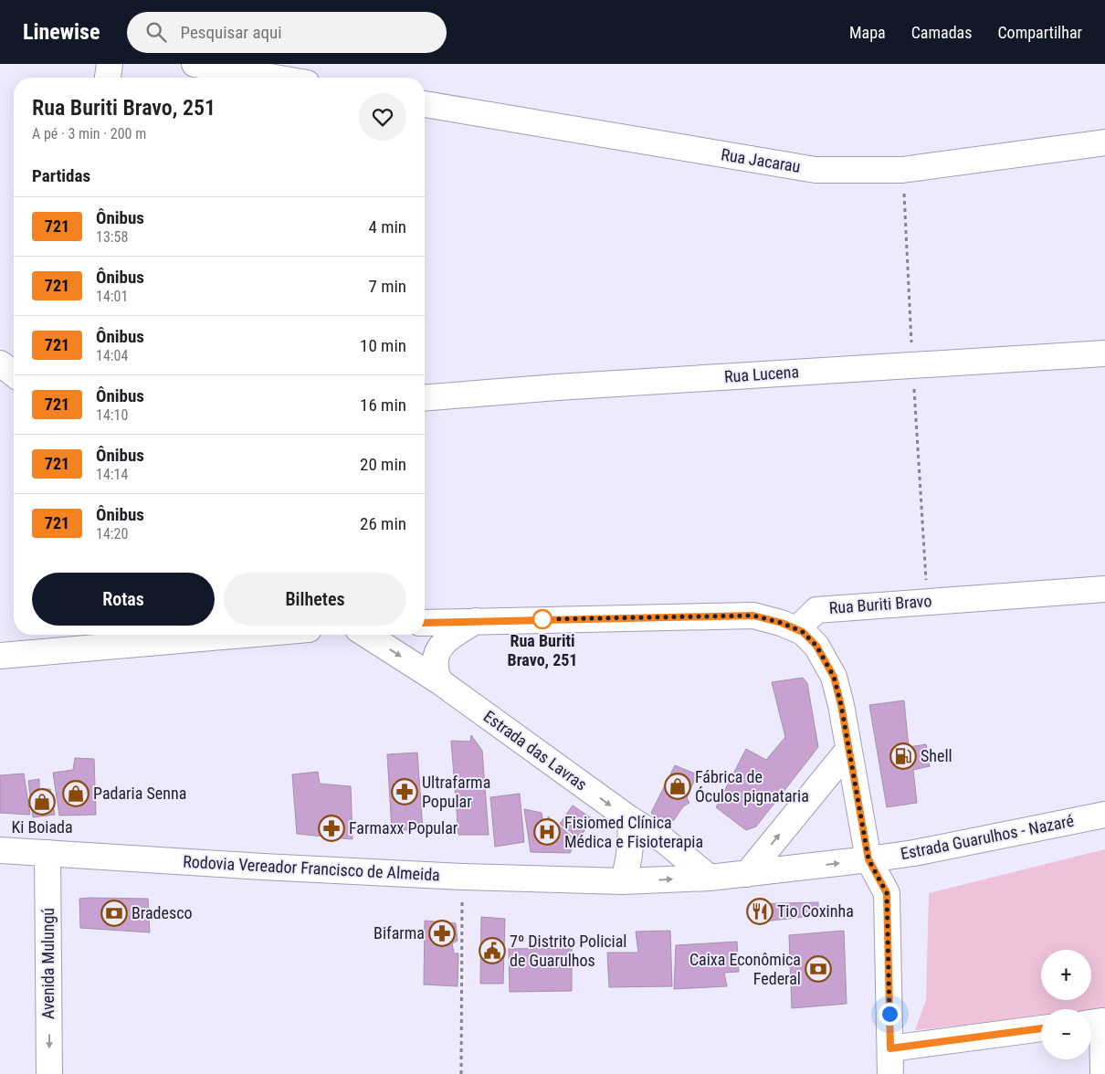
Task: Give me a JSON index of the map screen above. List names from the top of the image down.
{
  "streets": {
    "street": [
      "Rua Jacarau",
      "Rua Lucena",
      "Rua Buriti Bravo",
      "Estrada das Lavras",
      "Estrada Guarulhos - Nazaré",
      "Rodovia Vereador Francisco de Almeida",
      "Avenida Mulungú"
    ]
  },
  "crossings": [
    ["Estrada das Lavras", "Rodovia Vereador Francisco de Almeida"],
    ["Rodovia Vereador Francisco de Almeida", "Avenida Mulungú"]
  ],
  "one_way": ["Estrada das Lavras", "Avenida Mulungú"],
  "places": {
    "other": ["Rua Buriti Bravo, 251"],
    "fuel station": ["Shell"],
    "shop": ["Fábrica de Óculos pignataria", "Padaria Senna", "Ki Boiada"],
    "pharmacy": ["Ultrafarma Popular", "Farmaxx Popular", "Bifarma"],
    "hospital": ["Fisiomed Clínica Médica e Fisioterapia"],
    "restaurant": ["Tio Coxinha"],
    "bank": ["Bradesco", "Caixa Econômica Federal"],
    "public building": ["7º Distrito Policial de Guarulhos"]
  },
  "lines": ["bus line 721"],
  "page": {
    "header": "Linewise",
    "search": "Pesquisar aqui",
    "nav": ["Mapa", "Camadas", "Compartilhar"],
    "heading": [
      ["Rua Buriti Bravo, 251", "A pé · 3 min · 200 m"],
      "Partidas"
    ],
    "list": [
      {
        "mark": "721",
        "name": "Ônibus",
        "note": "13:58",
        "value": "4 min"
      },
      {
        "mark": "721",
        "name": "Ônibus",
        "note": "14:01",
        "value": "7 min"
      },
      {
        "mark": "721",
        "name": "Ônibus",
        "note": "14:04",
        "value": "10 min"
      },
      {
        "mark": "721",
        "name": "Ônibus",
        "note": "14:10",
        "value": "16 min"
      },
      {
        "mark": "721",
        "name": "Ônibus",
        "note": "14:14",
        "value": "20 min"
      },
      {
        "mark": "721",
        "name": "Ônibus",
        "note": "14:20",
        "value": "26 min"
      }
    ],
    "buttons": ["Rotas", "Bilhetes"],
    "map_buttons": ["+", "−"]
  }
}
